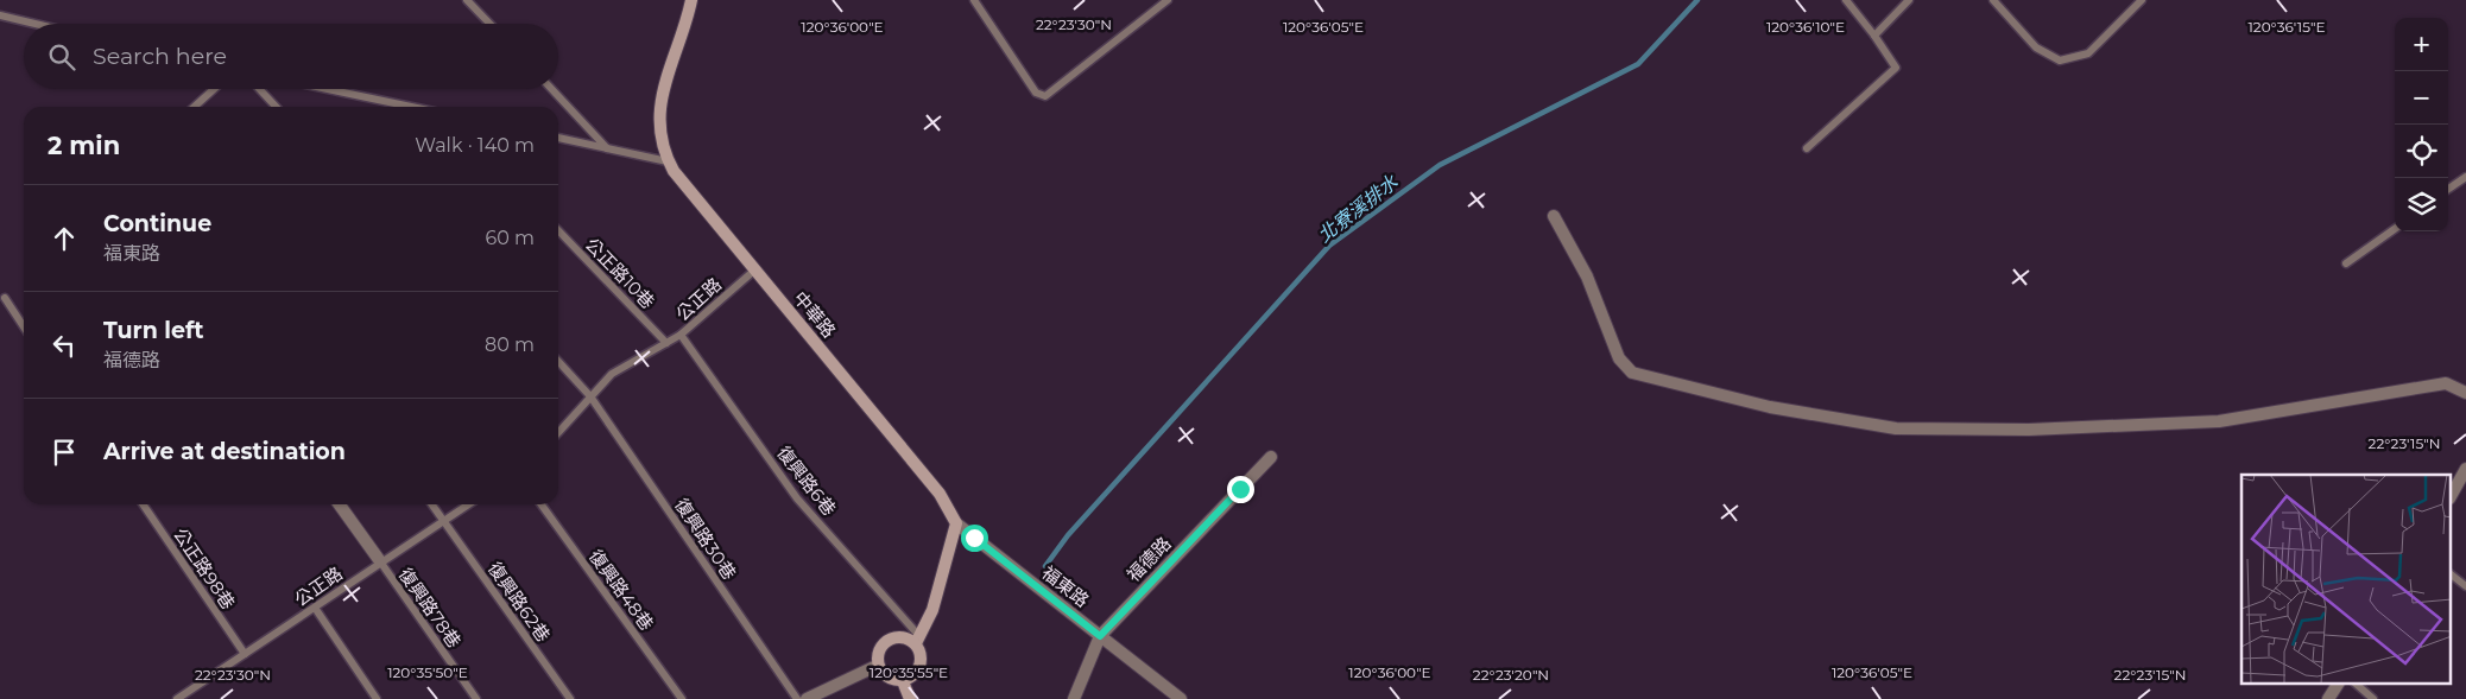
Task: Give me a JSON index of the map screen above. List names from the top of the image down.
{
  "streets": {
    "street": ["中華路", "福德路", "福東路"],
    "lane": [
      "公正路10巷",
      "公正路",
      "復興路6巷",
      "復興路30巷",
      "公正路98巷",
      "復興路48巷",
      "復興路62巷",
      "復興路78巷"
    ]
  },
  "crossings": [
    ["公正路10巷", "公正路"],
    ["公正路", "中華路"],
    ["公正路", "復興路6巷"],
    ["公正路", "復興路30巷"],
    ["公正路", "公正路98巷"],
    ["公正路", "復興路62巷"],
    ["公正路", "復興路78巷"],
    ["中華路", "福東路"],
    ["福德路", "福東路"]
  ],
  "water": ["北寮溪排水"],
  "page": {
    "map_buttons": ["+", "−"],
    "search": "Search here",
    "heading": ["2 min", "Walk · 140 m"],
    "list": [
      ["Continue", "福東路", "60 m"],
      ["Turn left", "福德路", "80 m"],
      "Arrive at destination"
    ]
  },
  "coordinates": [
    "22°23'30\"N",
    "120°36'05\"E",
    "120°36'00\"E",
    "120°36'10\"E",
    "120°36'15\"E",
    "22°23'15\"N",
    "120°35'50\"E",
    "120°35'55\"E",
    "22°23'20\"N"
  ]
}
